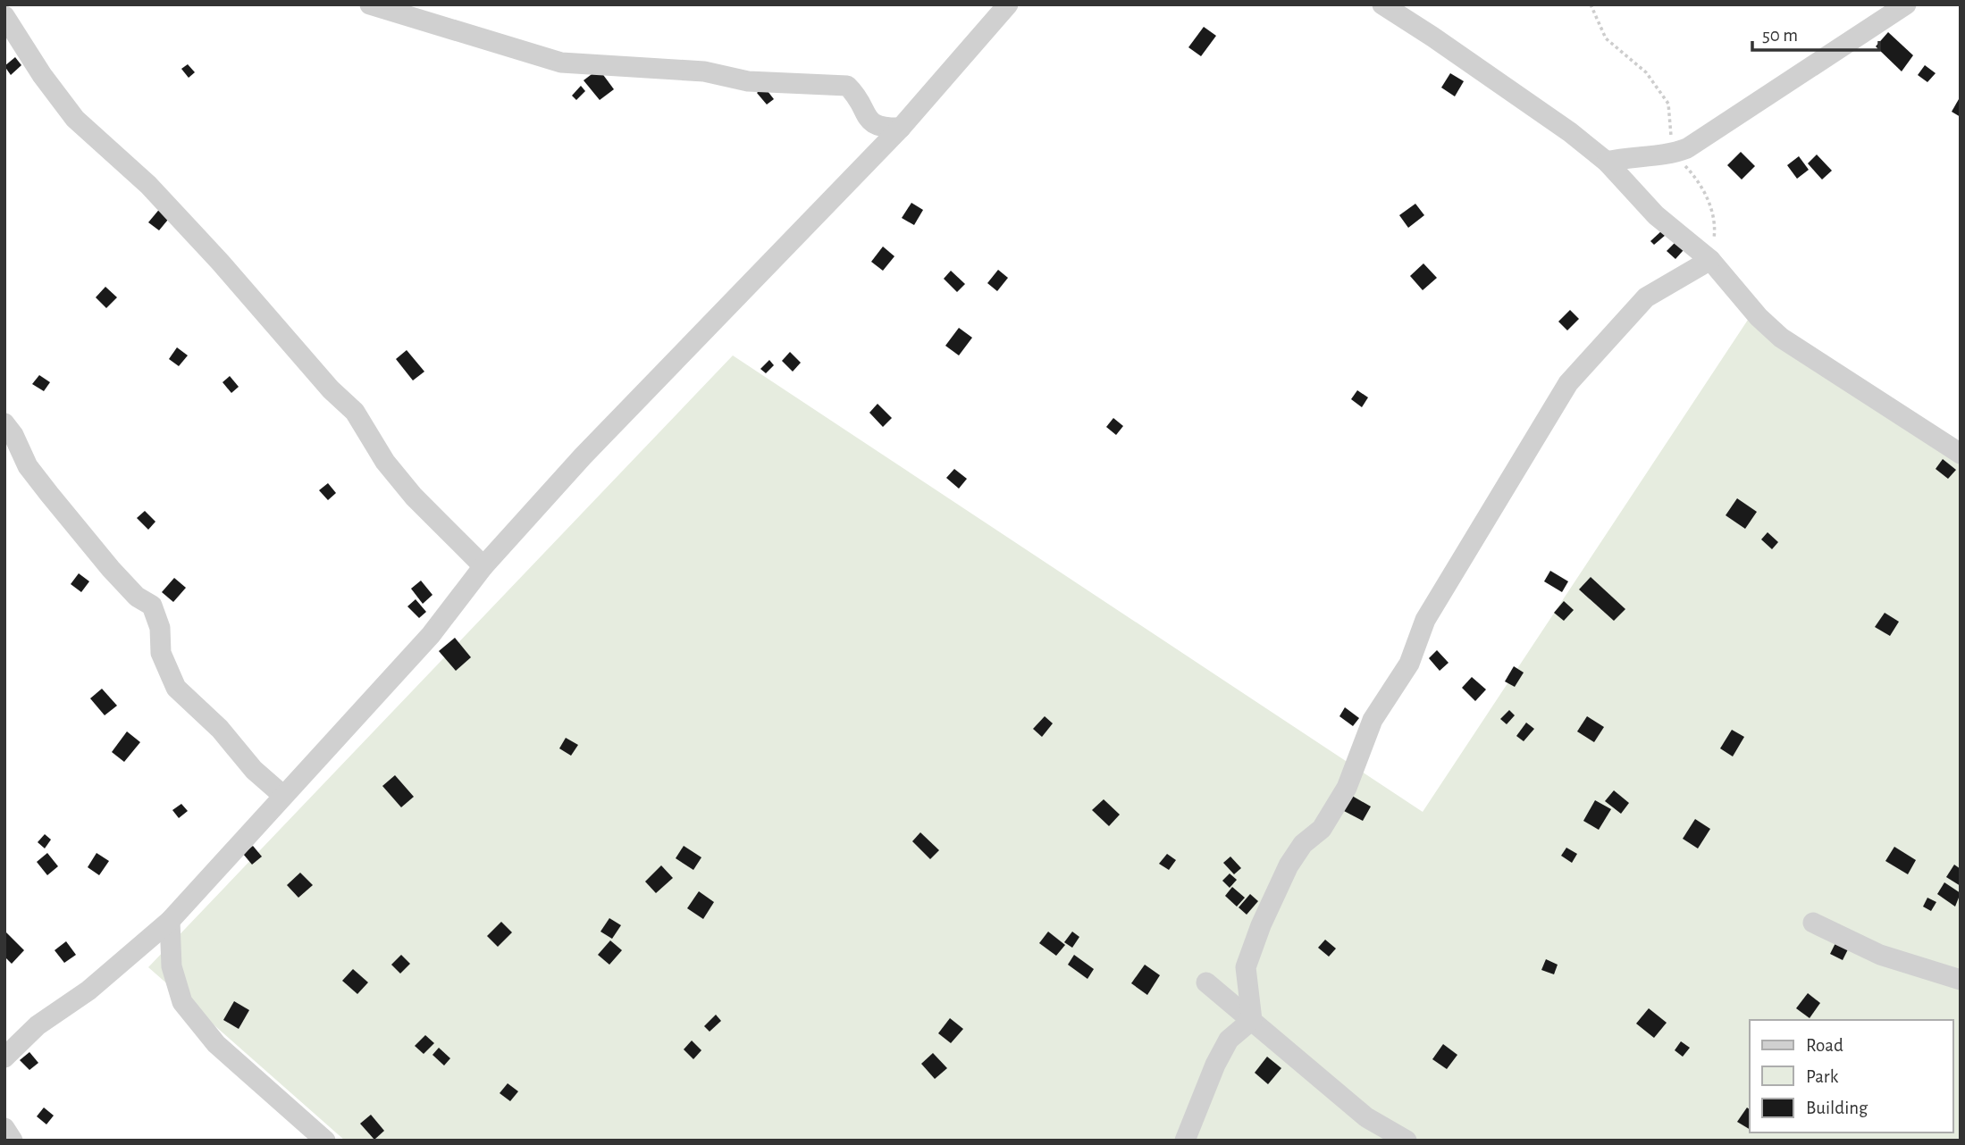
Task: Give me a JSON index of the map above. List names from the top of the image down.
{
  "legend": ["Road", "Park", "Building"],
  "scale_bar": "50 m"
}
